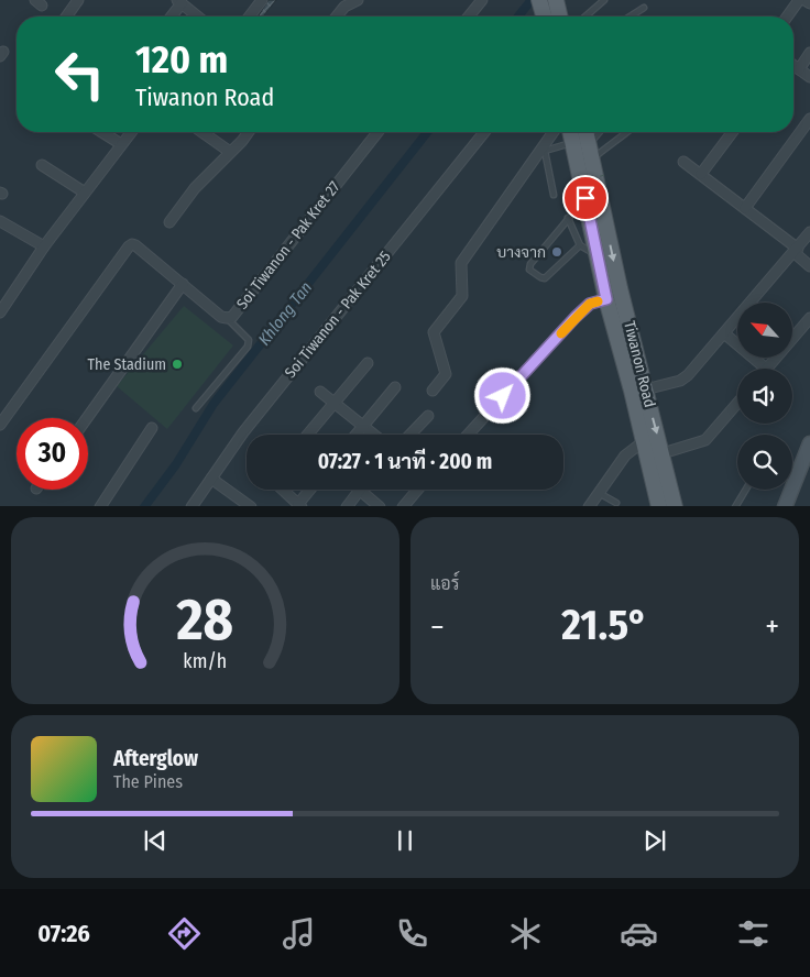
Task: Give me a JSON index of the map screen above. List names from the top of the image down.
{
  "streets": {
    "main road": ["Tiwanon Road"],
    "street": ["Soi Tiwanon - Pak Kret 27", "Soi Tiwanon - Pak Kret 25"]
  },
  "water": ["Khlong Tan"],
  "places": ["บางจาก", "The Stadium"],
  "north": "top left",
  "page": {
    "turn": ["120 m", "Tiwanon Road"],
    "limit": "30",
    "trip": "07:27 · 1 นาที · 200 m",
    "tile": "แอร์",
    "heat": ["−", "21.5°", "+"],
    "song": ["Afterglow", "The Pines"],
    "tabs": "07:26",
    "gauge": ["28", "km/h"]
  }
}
